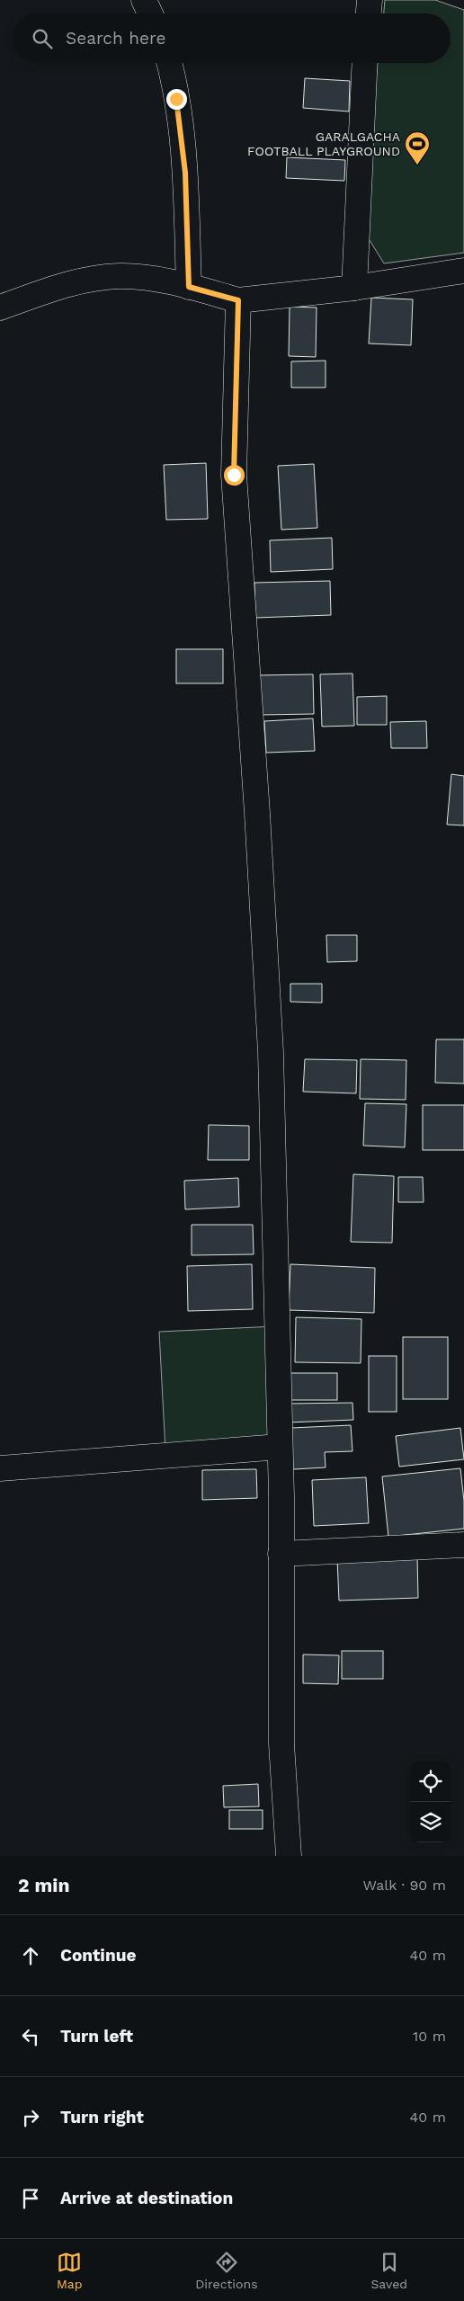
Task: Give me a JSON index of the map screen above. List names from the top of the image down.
{
  "places": {
    "sports": ["GARALGACHA FOOTBALL PLAYGROUND"]
  },
  "page": {
    "search": "Search here",
    "heading": ["2 min", "Walk · 90 m"],
    "list": [
      ["Continue", "40 m"],
      ["Turn left", "10 m"],
      ["Turn right", "40 m"],
      "Arrive at destination"
    ],
    "nav": ["Map", "Directions", "Saved"]
  }
}
